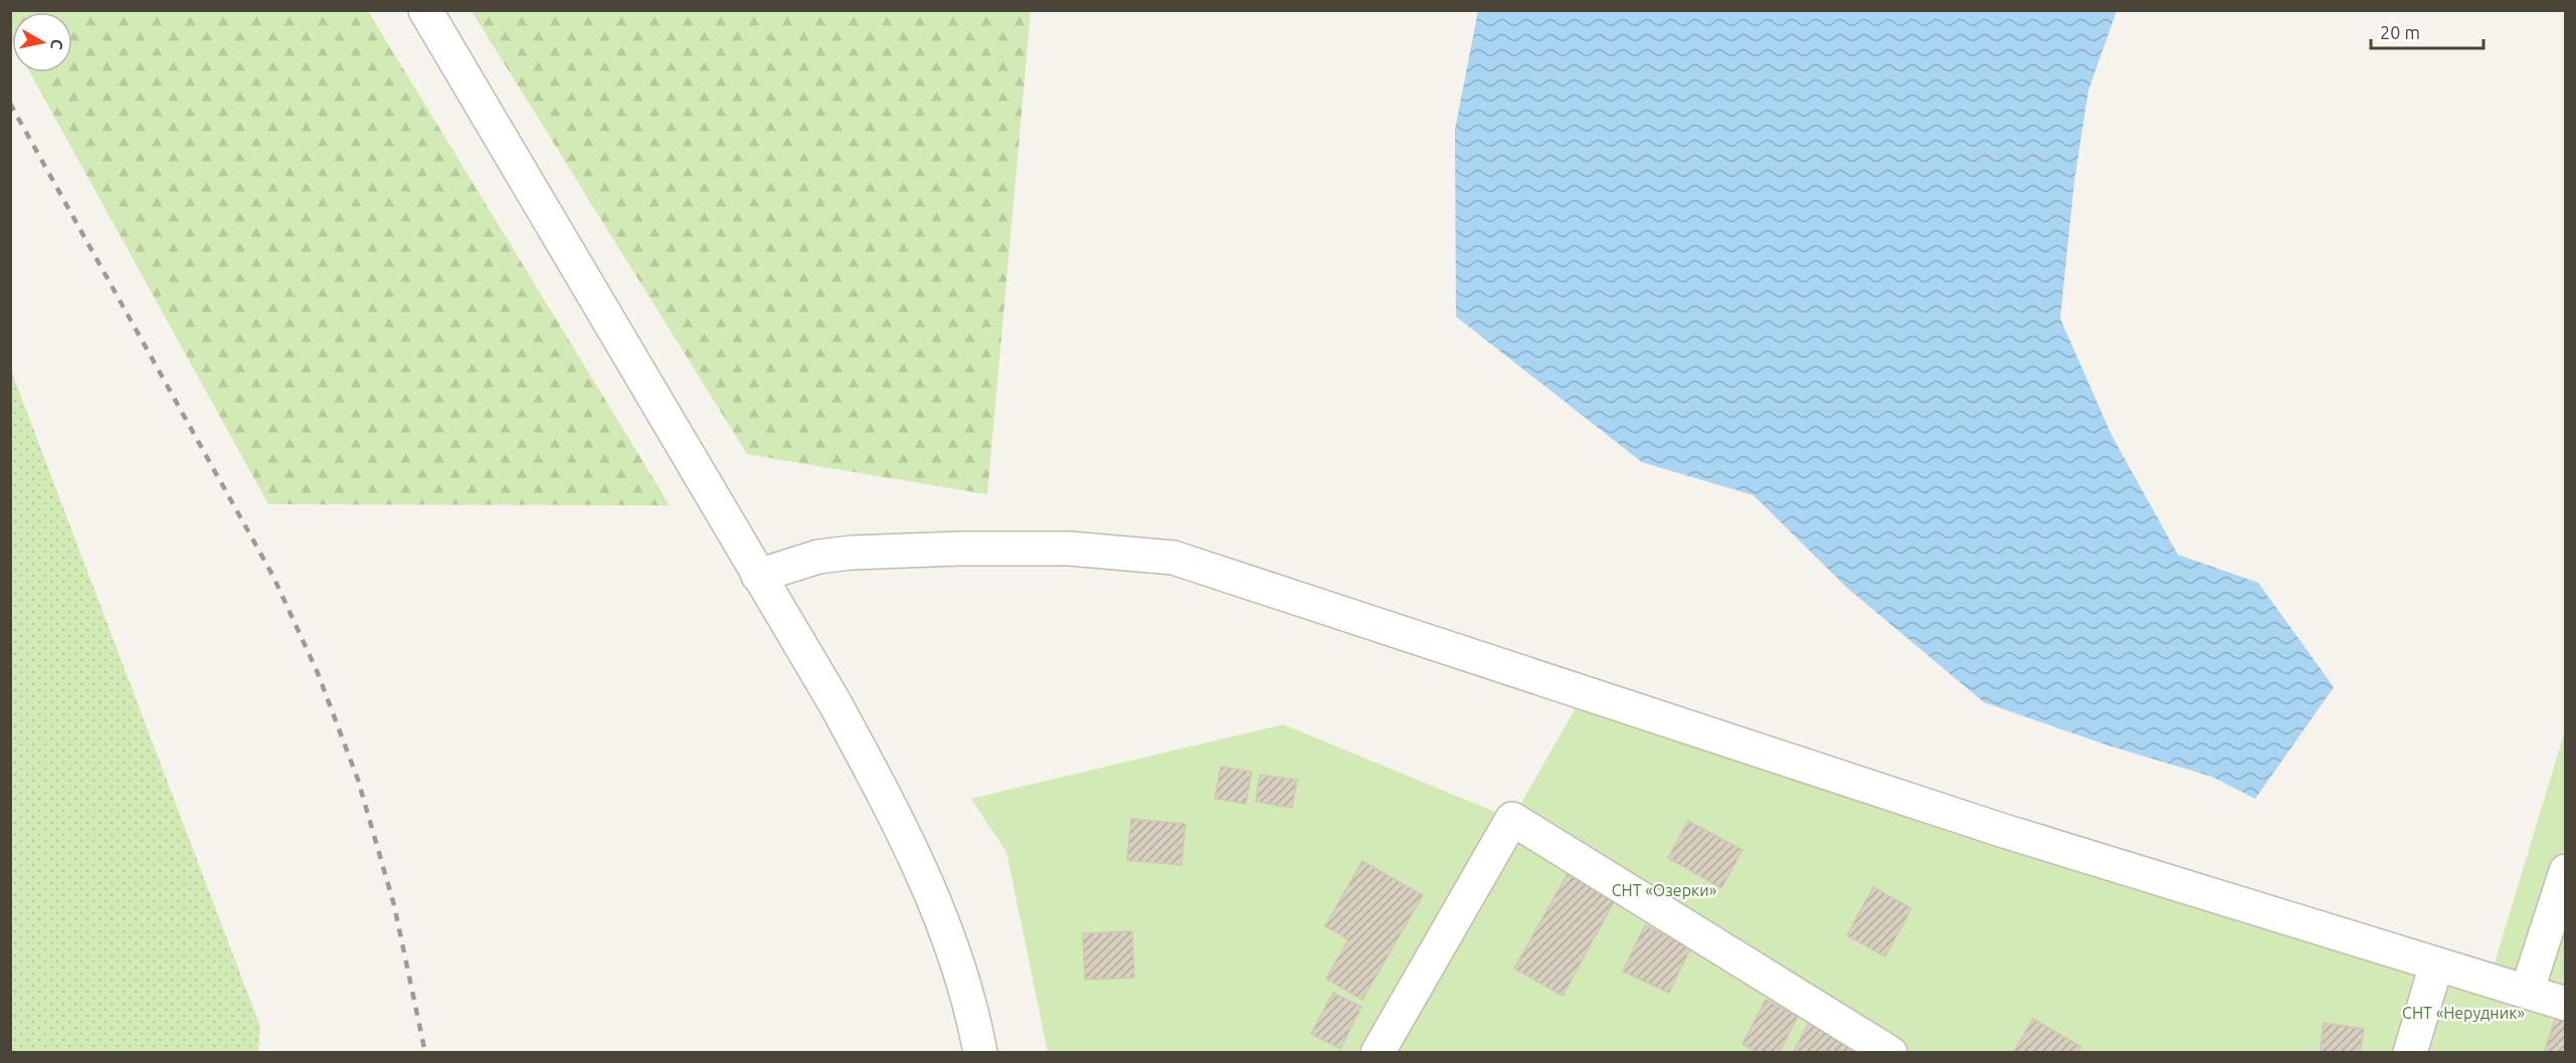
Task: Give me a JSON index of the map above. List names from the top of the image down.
{
  "parks": ["СНТ «Озерки»", "СНТ «Нерудник»"],
  "scale_bar": "20 m",
  "north": "right"
}
